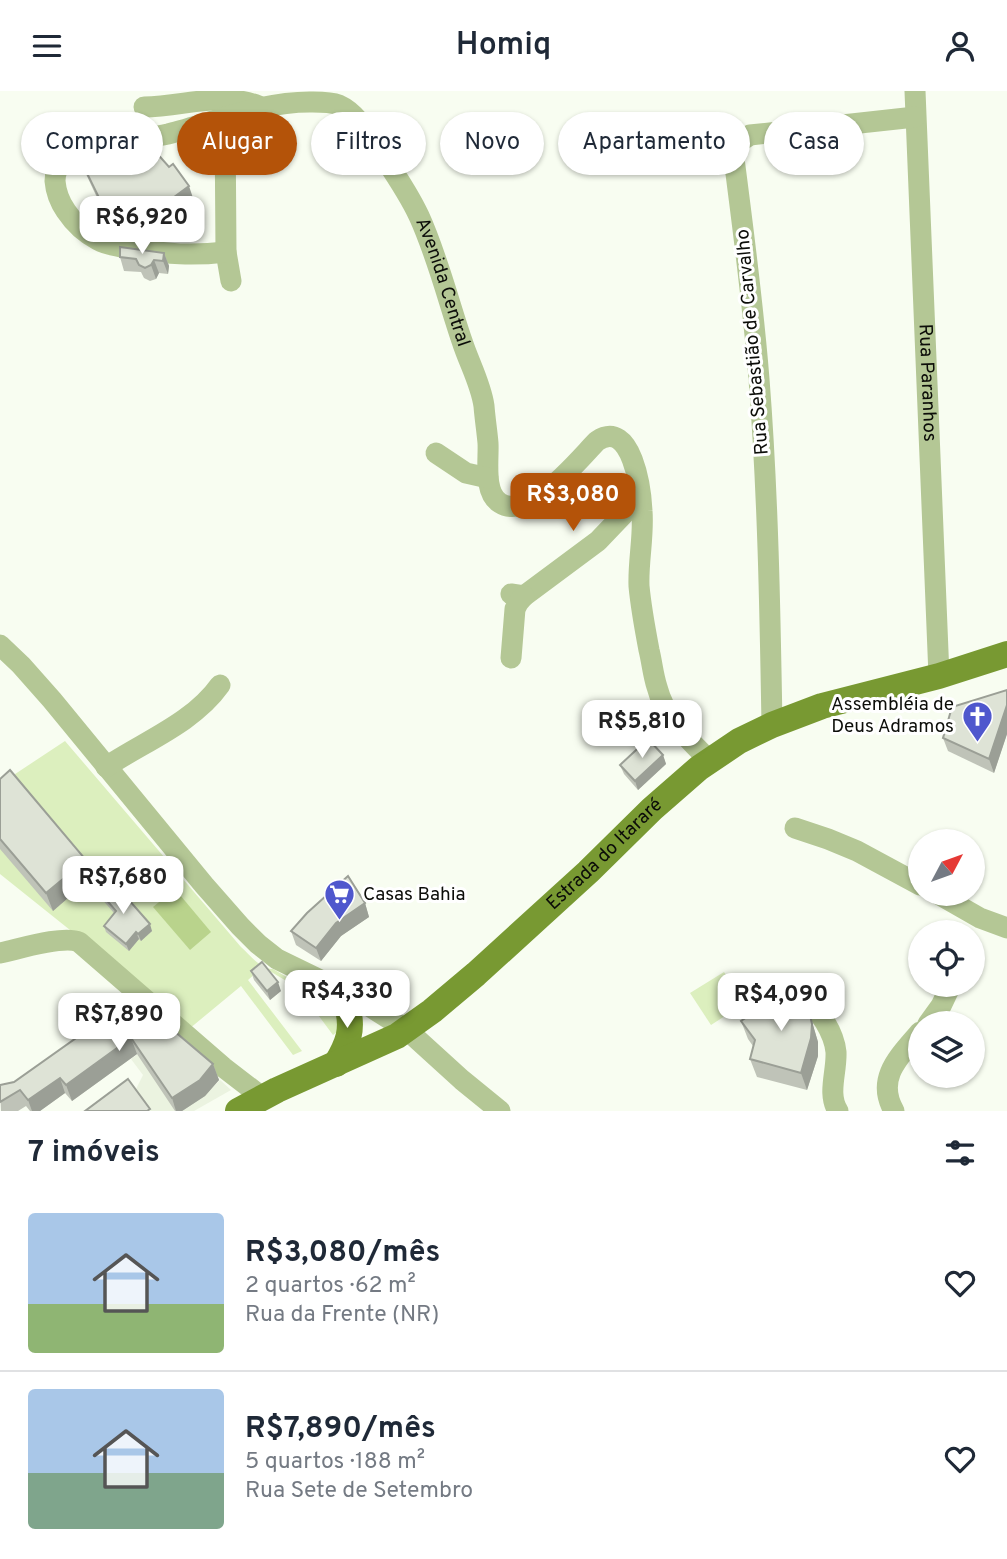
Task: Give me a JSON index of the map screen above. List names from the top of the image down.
{
  "streets": {
    "main road": ["Estrada do Itararé"],
    "street": ["Avenida Central", "Rua Sebastião de Carvalho", "Rua Paranhos"]
  },
  "crossings": [
    ["Rua Sebastião de Carvalho", "Rua Paranhos"],
    ["Rua Sebastião de Carvalho", "Estrada do Itararé"],
    ["Rua Paranhos", "Estrada do Itararé"]
  ],
  "places": {
    "church": ["Assembléia de Deus Adramos"],
    "supermarket": ["Casas Bahia"]
  },
  "north": "top right",
  "page": {
    "header": "Homiq",
    "chip": [
      "Comprar",
      "Alugar",
      "Filtros",
      "Novo",
      "Apartamento",
      "Casa"
    ],
    "price": [
      "R$6,920",
      "R$3,080",
      "R$5,810",
      "R$7,680",
      "R$4,330",
      "R$4,090",
      "R$7,890"
    ],
    "heading": "7 imóveis",
    "list": [
      {
        "name": "R$3,080/mês",
        "note": "2 quartos · 62 m² · Rua da Frente (NR)"
      },
      {
        "name": "R$7,890/mês",
        "note": "5 quartos · 188 m² · Rua Sete de Setembro"
      }
    ]
  }
}
